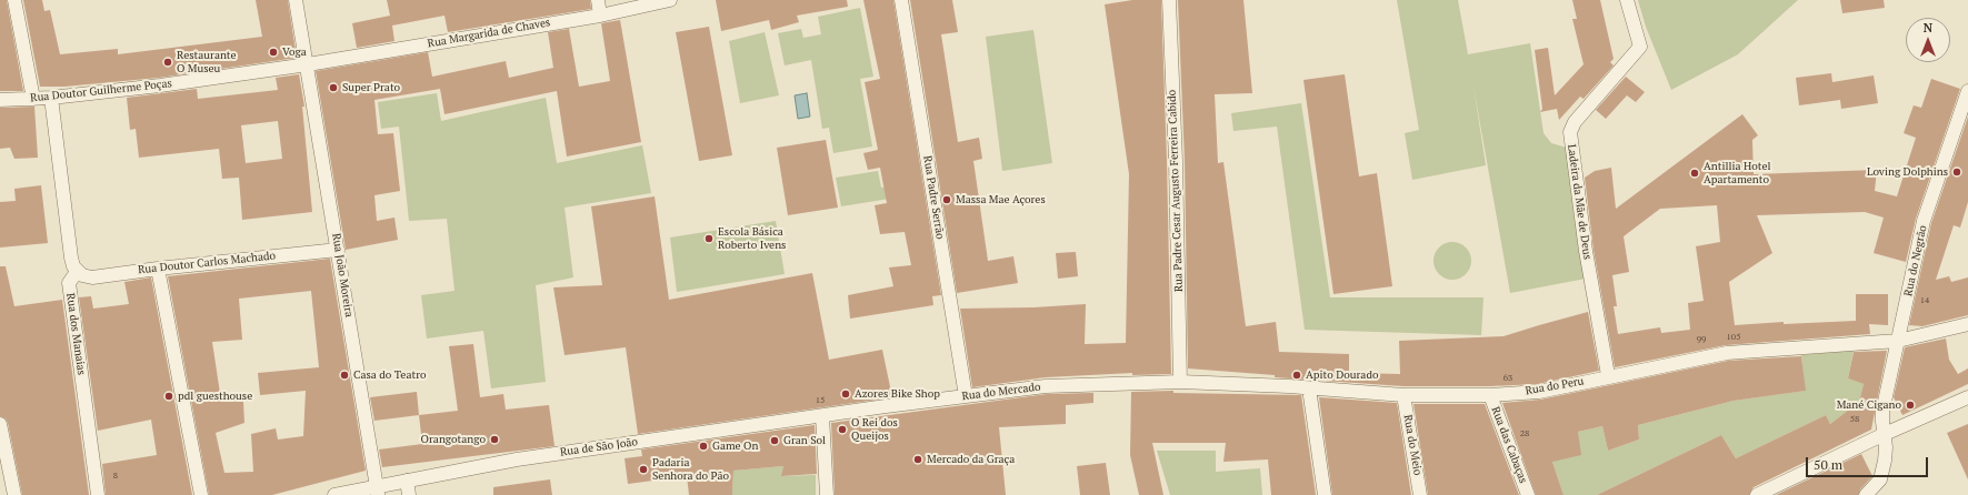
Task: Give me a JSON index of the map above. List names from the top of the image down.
{
  "streets": {
    "street": [
      "Rua Margarida de Chaves",
      "Rua Doutor Guilherme Poças",
      "Rua Padre Cesar Augusto Ferreira Cabido",
      "Rua Padre Serrão",
      "Ladeira da Mãe de Deus",
      "Rua do Negrão",
      "Rua Doutor Carlos Machado",
      "Rua João Moreira",
      "Rua dos Manaias",
      "Rua do Peru",
      "Rua do Mercado",
      "Rua do Meio",
      "Rua das Cabaças",
      "Rua de São João"
    ]
  },
  "crossings": [
    ["Rua Margarida de Chaves", "Rua Doutor Guilherme Poças"],
    ["Rua Margarida de Chaves", "Rua João Moreira"],
    ["Rua Doutor Guilherme Poças", "Rua João Moreira"],
    ["Rua Padre Cesar Augusto Ferreira Cabido", "Rua do Peru"],
    ["Rua Padre Cesar Augusto Ferreira Cabido", "Rua do Mercado"],
    ["Rua Padre Serrão", "Rua do Mercado"],
    ["Ladeira da Mãe de Deus", "Rua do Peru"],
    ["Rua do Negrão", "Rua do Peru"],
    ["Rua Doutor Carlos Machado", "Rua João Moreira"],
    ["Rua Doutor Carlos Machado", "Rua dos Manaias"],
    ["Rua João Moreira", "Rua de São João"],
    ["Rua do Peru", "Rua do Mercado"],
    ["Rua do Peru", "Rua do Meio"],
    ["Rua do Peru", "Rua das Cabaças"],
    ["Rua do Mercado", "Rua de São João"]
  ],
  "places": [
    "Voga",
    "Restaurante O Museu",
    "Super Prato",
    "Loving Dolphins",
    "Antillia Hotel Apartamento",
    "Massa Mae Açores",
    "Escola Básica Roberto Ivens",
    "Casa do Teatro",
    "Apito Dourado",
    "Azores Bike Shop",
    "pdl guesthouse",
    "Mané Cigano",
    "O Rei dos Queijos",
    "Orangotango",
    "Gran Sol",
    "Game On",
    "Mercado da Graça",
    "Padaria Senhora do Pão"
  ],
  "house_numbers": [
    "14",
    "105",
    "99",
    "63",
    "15",
    "58",
    "28",
    "8"
  ],
  "scale_bar": "50 m",
  "north": "top"
}
